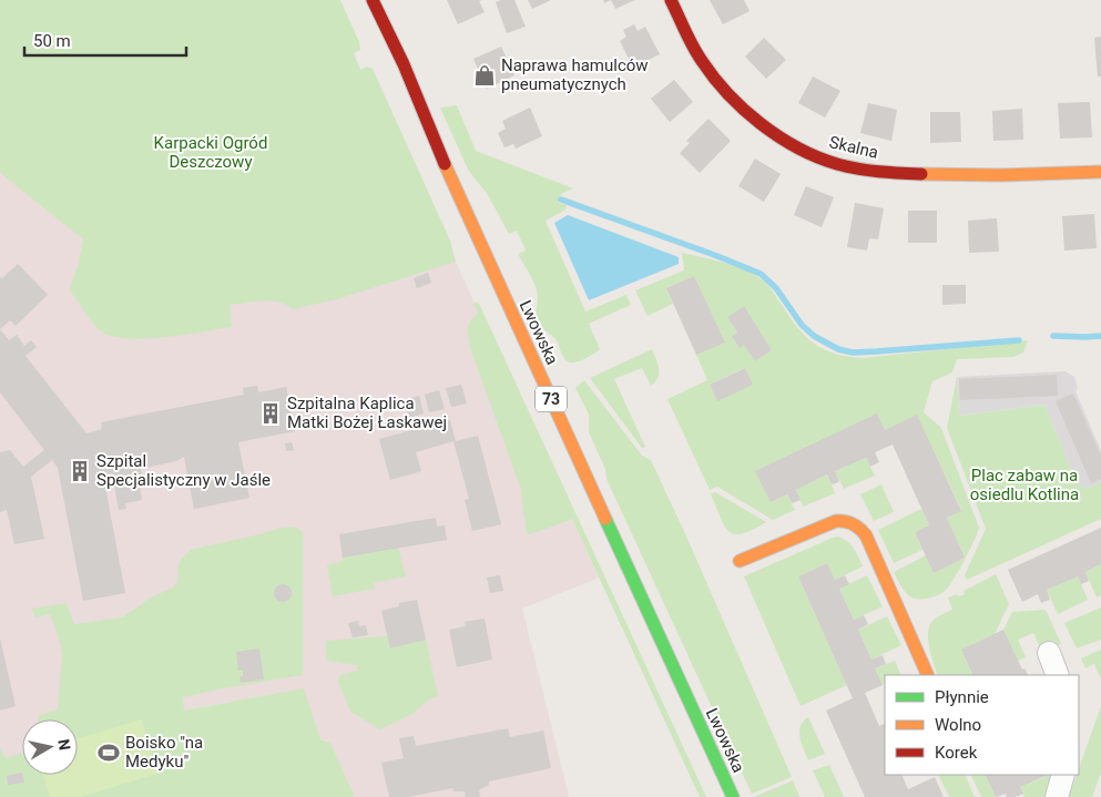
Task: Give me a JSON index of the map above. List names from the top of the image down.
{
  "streets": {
    "main road": ["Skalna", "Lwowska", "73"]
  },
  "parks": ["Karpacki Ogród Deszczowy", "Plac zabaw na osiedlu Kotlina"],
  "places": {
    "shop": ["Naprawa hamulców pneumatycznych"],
    "building": ["Szpitalna Kaplica Matki Bożej Łaskawej", "Szpital Specjalistyczny w Jaśle"],
    "sports": ["Boisko \"na Medyku\""]
  },
  "legend": ["Płynnie", "Wolno", "Korek"],
  "scale_bar": "50 m",
  "north": "right"
}
